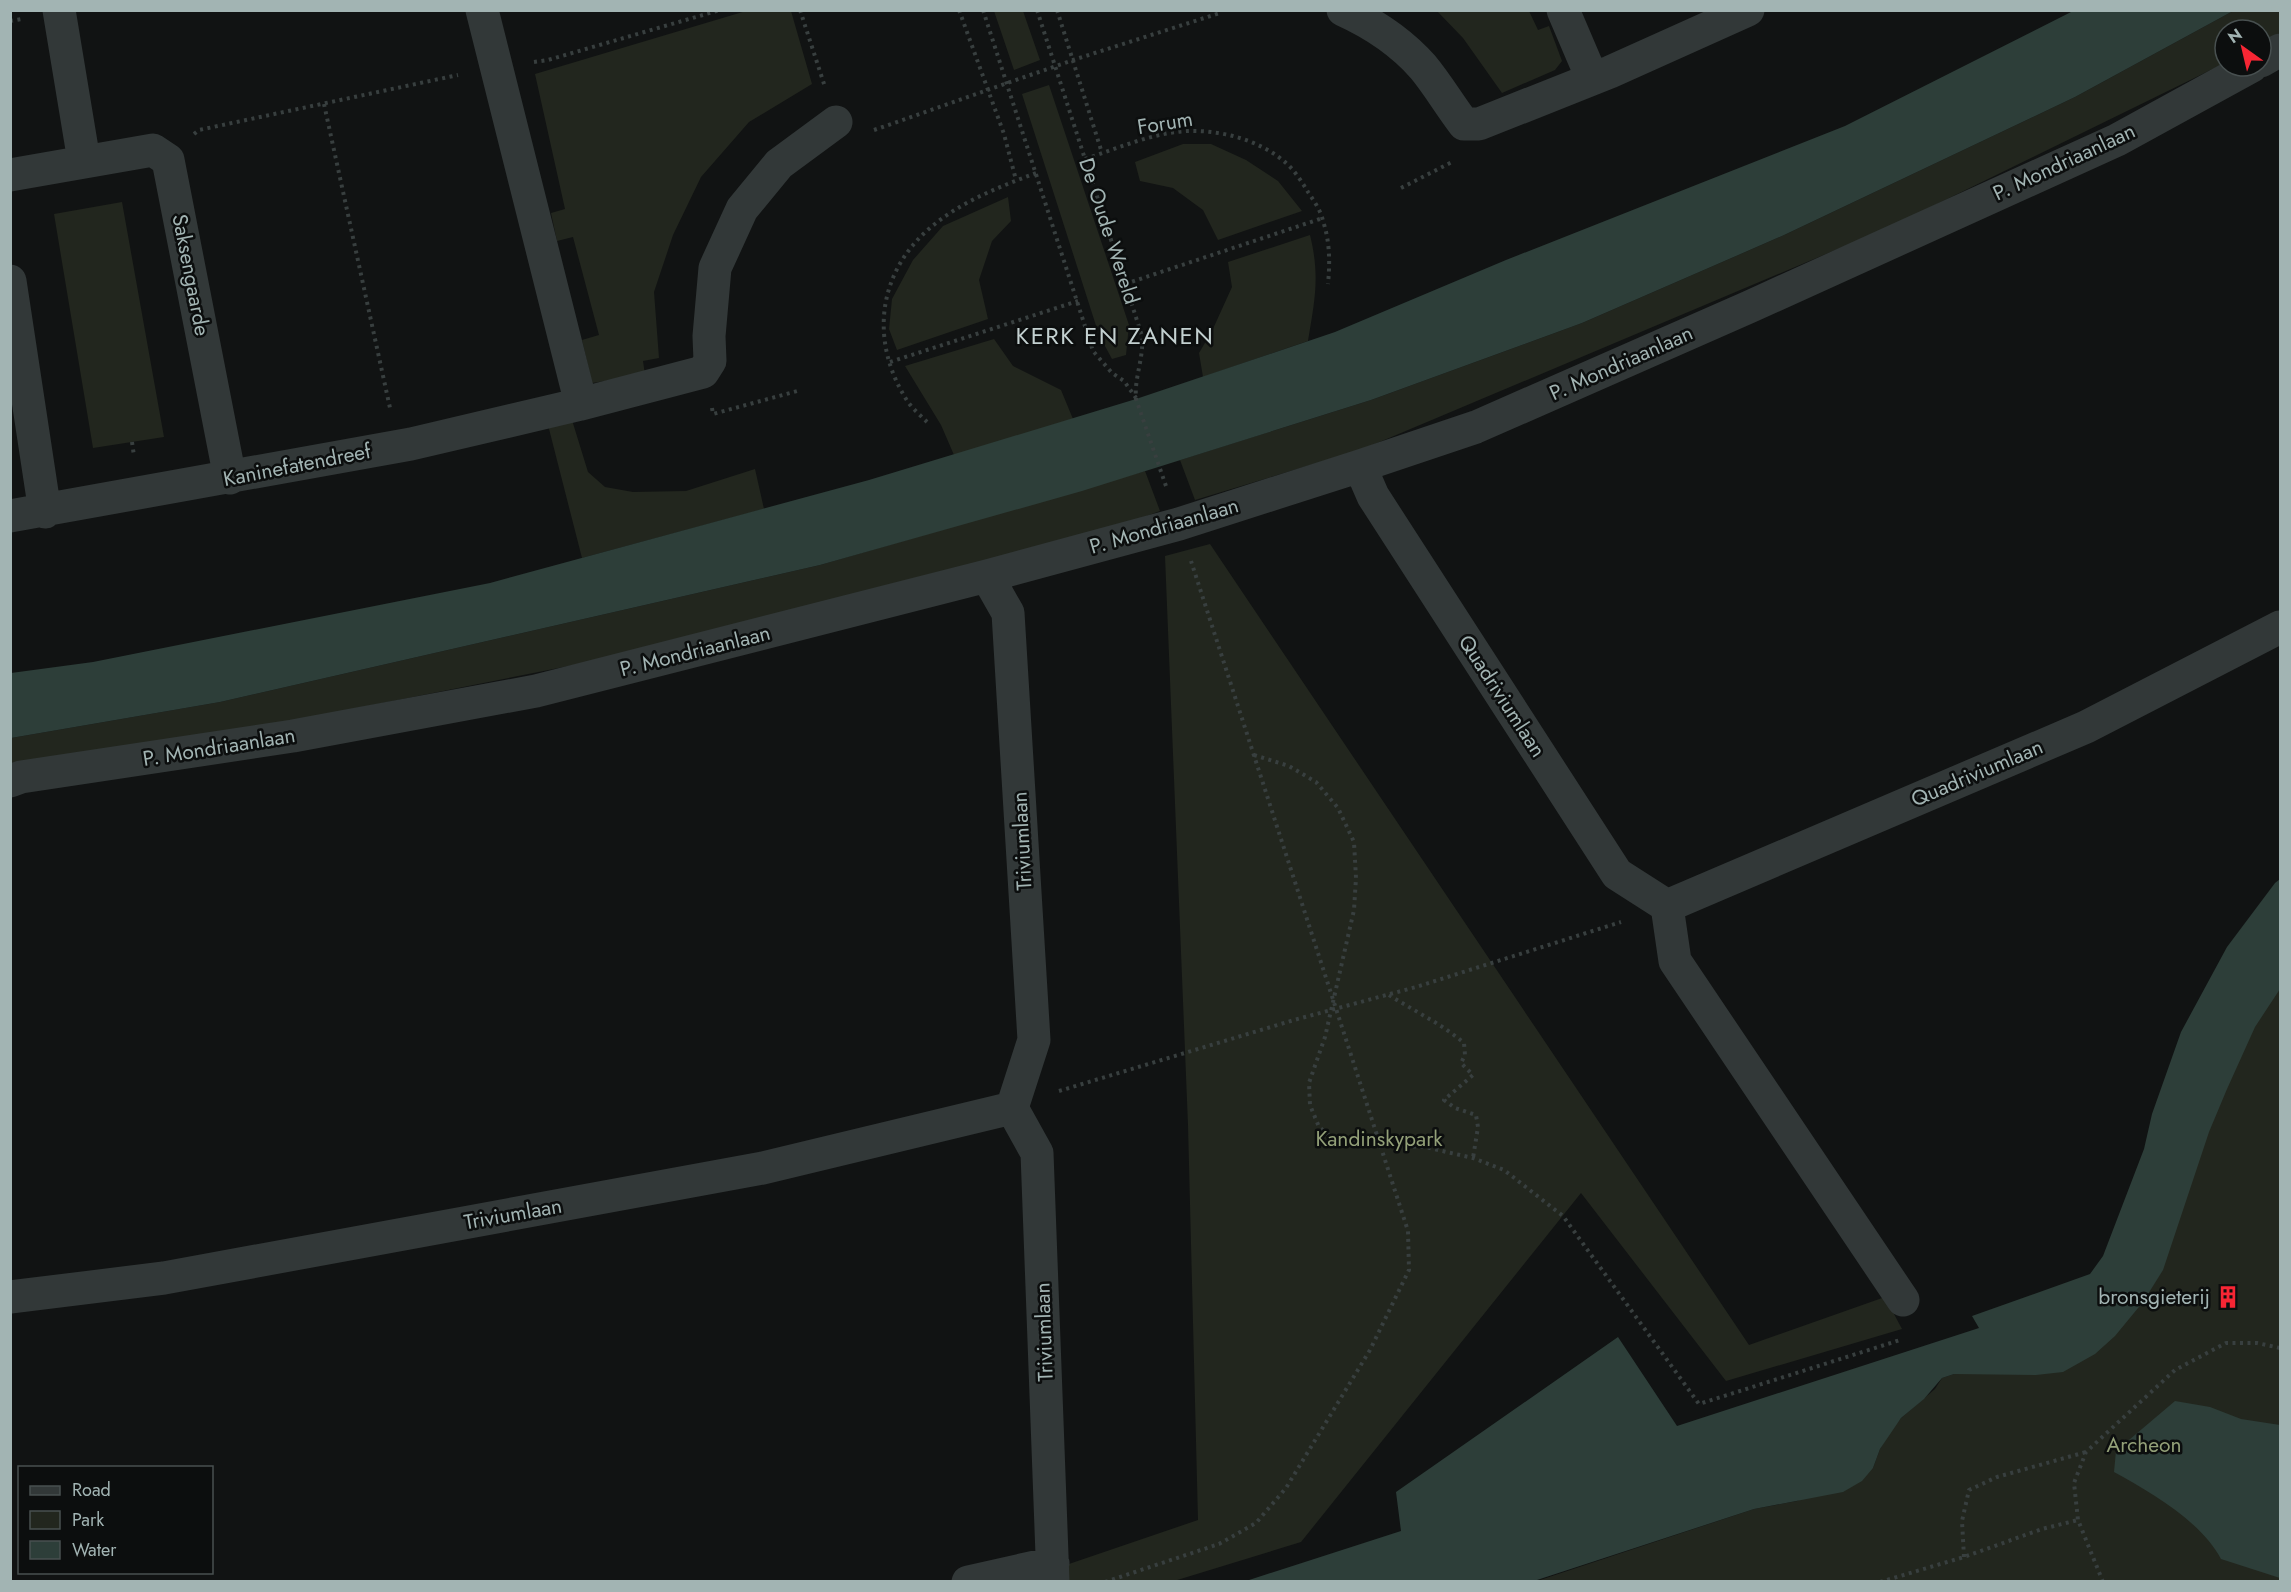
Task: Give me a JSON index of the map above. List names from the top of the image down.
{
  "streets": {
    "street": [
      "P. Mondriaanlaan",
      "Saksengaarde",
      "Kaninefatendreef",
      "Quadriviumlaan",
      "Triviumlaan"
    ],
    "path": ["Forum", "De Oude Wereld"]
  },
  "crossings": [
    ["Forum", "De Oude Wereld"],
    ["P. Mondriaanlaan", "Quadriviumlaan"],
    ["P. Mondriaanlaan", "Triviumlaan"],
    ["Saksengaarde", "Kaninefatendreef"]
  ],
  "districts": ["KERK EN ZANEN"],
  "parks": ["Kandinskypark", "Archeon"],
  "places": {
    "building": ["bronsgieterij"]
  },
  "legend": ["Road", "Park", "Water"],
  "north": "top left"
}
